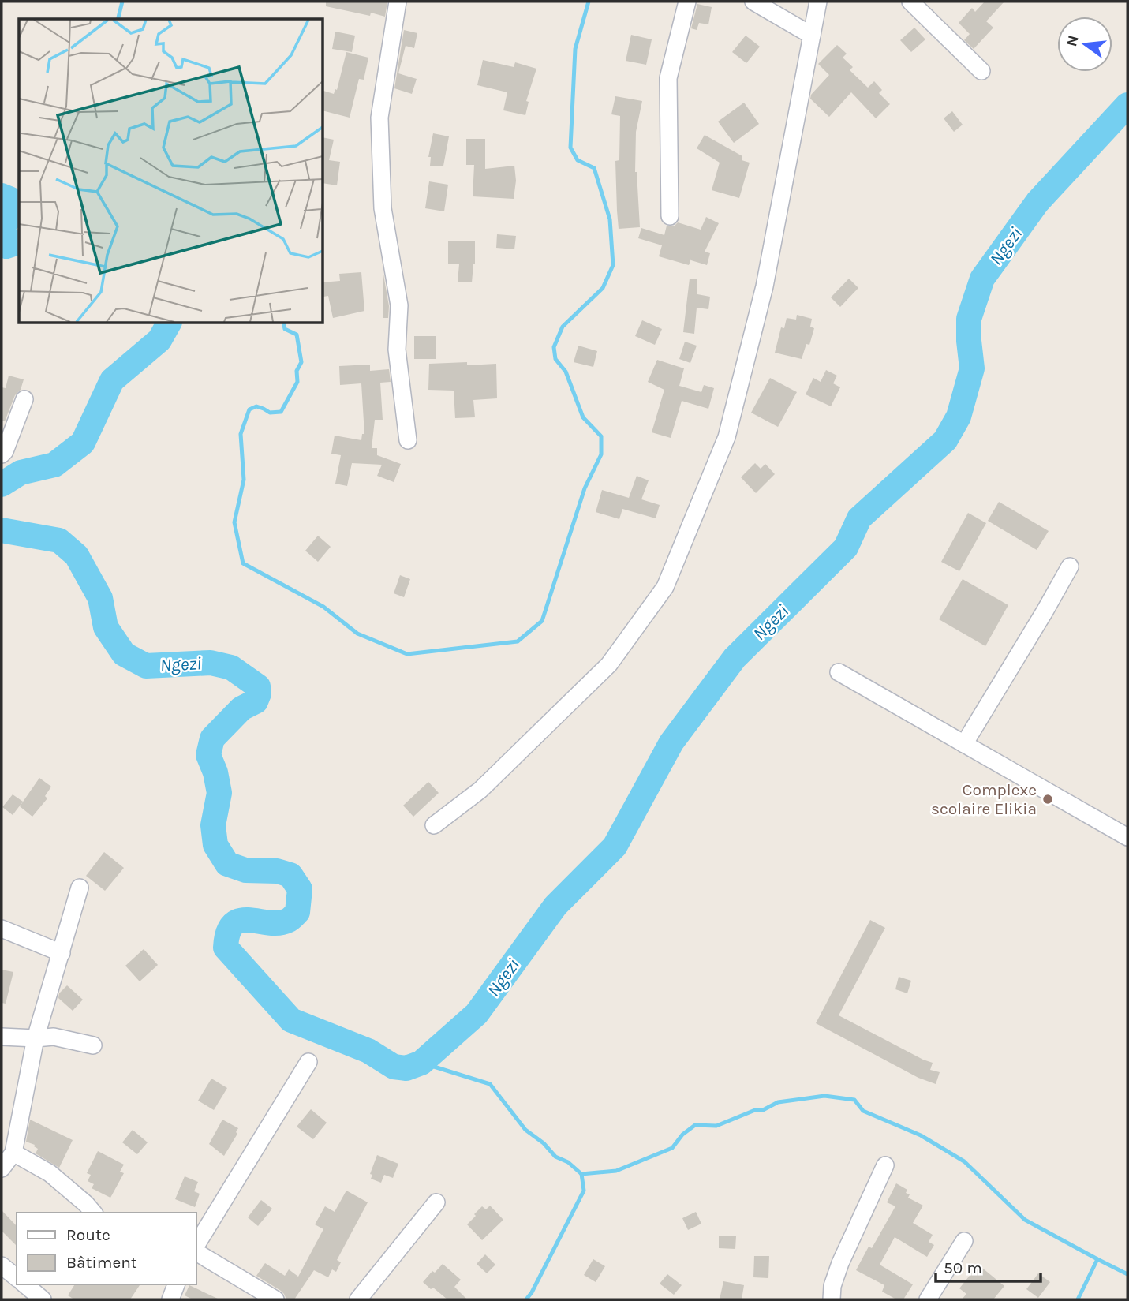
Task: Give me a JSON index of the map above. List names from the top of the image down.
{
  "water": ["Ngezi"],
  "places": ["Complexe scolaire Elikia"],
  "legend": ["Route", "Bâtiment"],
  "scale_bar": "50 m",
  "north": "left"
}
